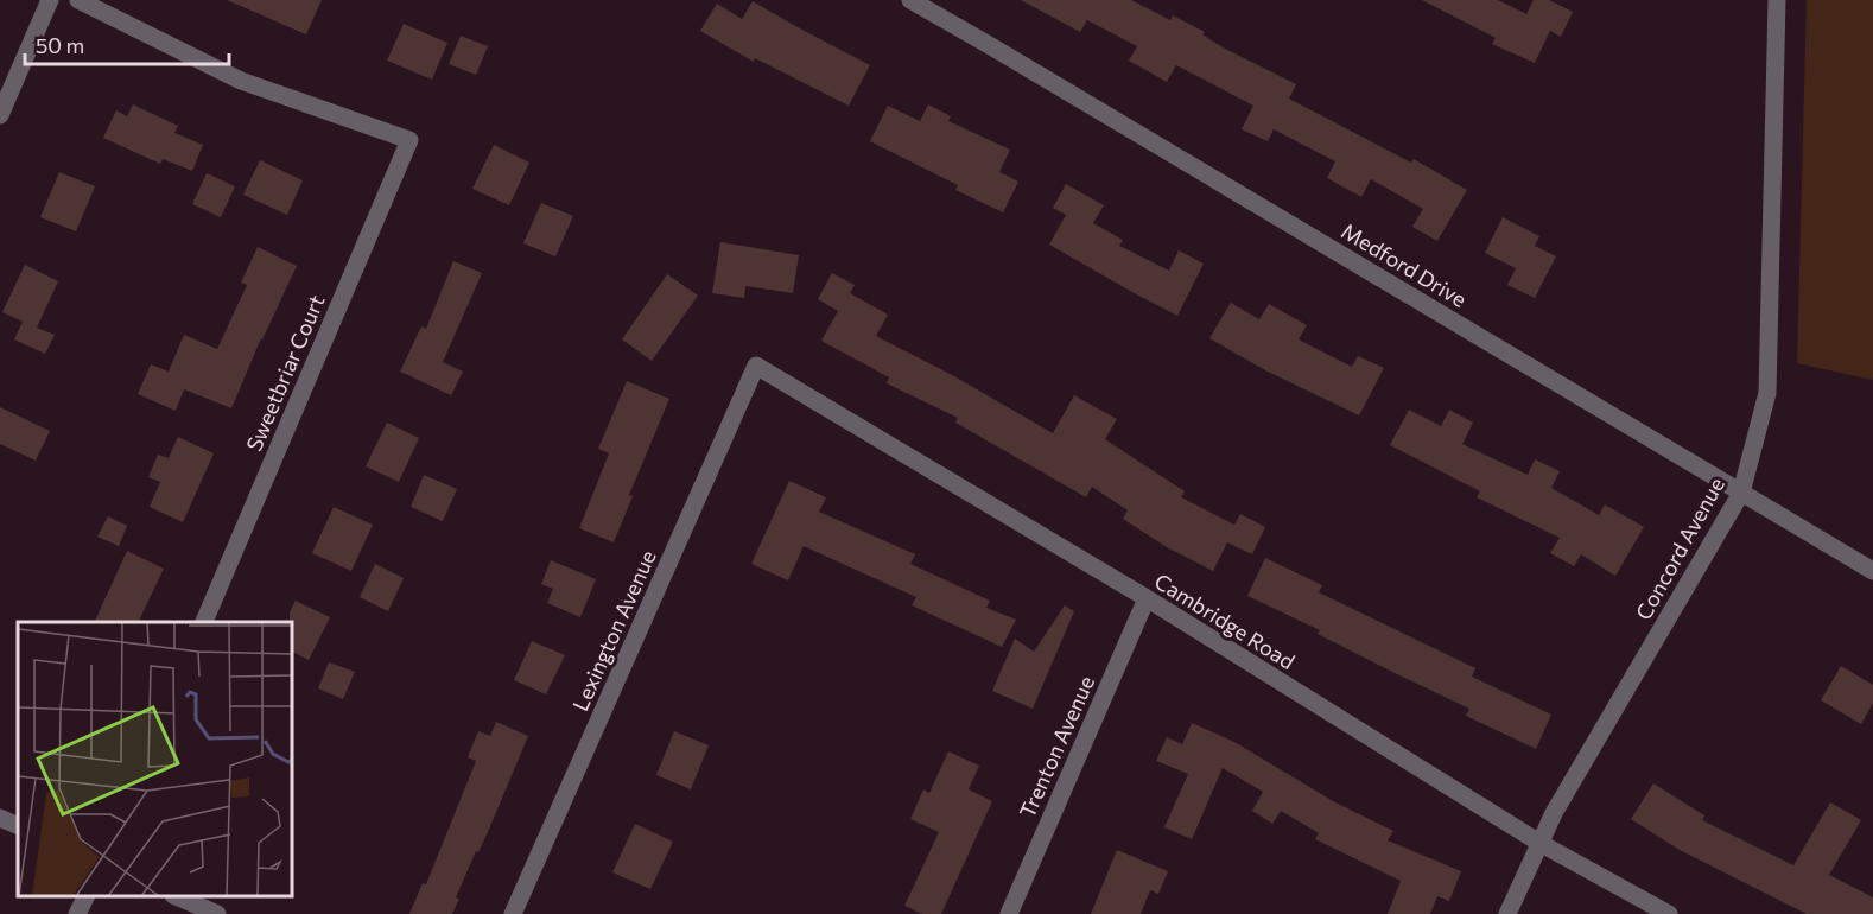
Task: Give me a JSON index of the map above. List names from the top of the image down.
{
  "streets": {
    "street": [
      "Medford Drive",
      "Sweetbriar Court",
      "Concord Avenue",
      "Cambridge Road",
      "Lexington Avenue",
      "Trenton Avenue"
    ]
  },
  "crossings": [
    ["Medford Drive", "Concord Avenue"],
    ["Concord Avenue", "Cambridge Road"],
    ["Cambridge Road", "Lexington Avenue"],
    ["Cambridge Road", "Trenton Avenue"]
  ],
  "scale_bar": "50 m"
}
